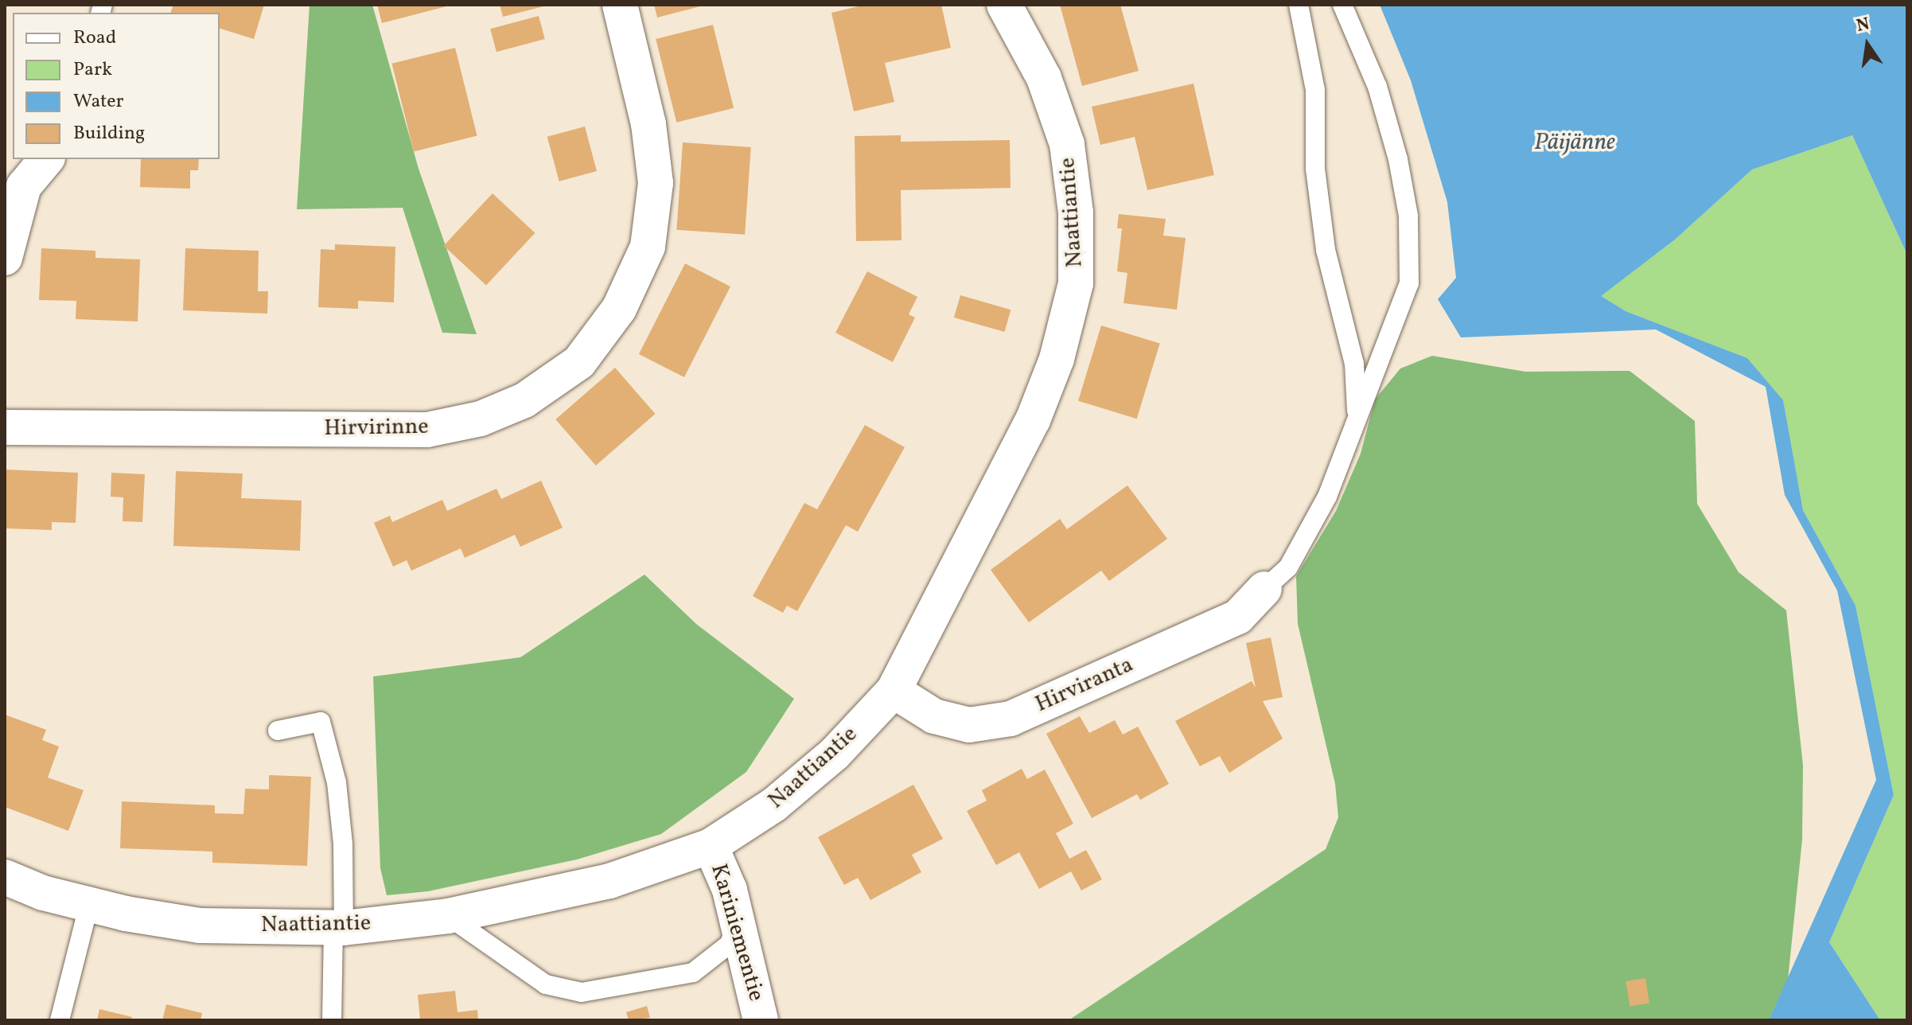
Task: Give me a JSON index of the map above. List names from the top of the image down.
{
  "streets": {
    "street": [
      "Naattiantie",
      "Hirvirinne",
      "Hirviranta",
      "Kariniementie"
    ]
  },
  "crossings": [
    ["Naattiantie", "Hirviranta"],
    ["Naattiantie", "Kariniementie"]
  ],
  "water": ["Päijänne"],
  "legend": [
    "Road",
    "Park",
    "Water",
    "Building"
  ],
  "north": "top"
}
